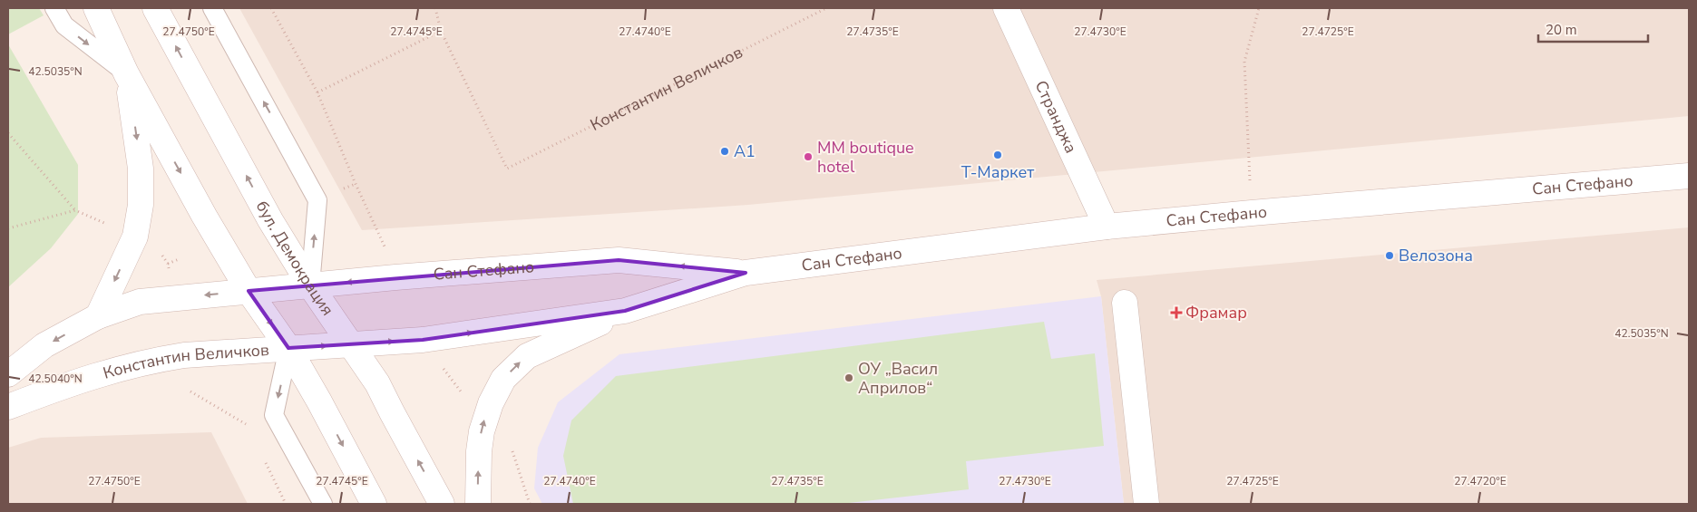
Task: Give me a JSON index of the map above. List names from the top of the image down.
{
  "streets": {
    "main road": [
      "Константин Величков",
      "Странджа",
      "Сан Стефано",
      "бул. Демокрация"
    ]
  },
  "crossings": [
    ["Константин Величков", "Сан Стефано"],
    ["Странджа", "Сан Стефано"],
    ["Сан Стефано", "бул. Демокрация"]
  ],
  "places": {
    "other": [
      "A1",
      "Т-Маркет",
      "MM boutique hotel",
      "Велозона",
      "ОУ „Васил Априлов“"
    ],
    "health": ["Фрамар"]
  },
  "scale_bar": "20 m",
  "coordinates": [
    "27.4750°E",
    "27.4745°E",
    "27.4740°E",
    "27.4735°E",
    "27.4730°E",
    "27.4725°E",
    "42.5035°N",
    "42.5040°N",
    "27.4720°E"
  ]
}
